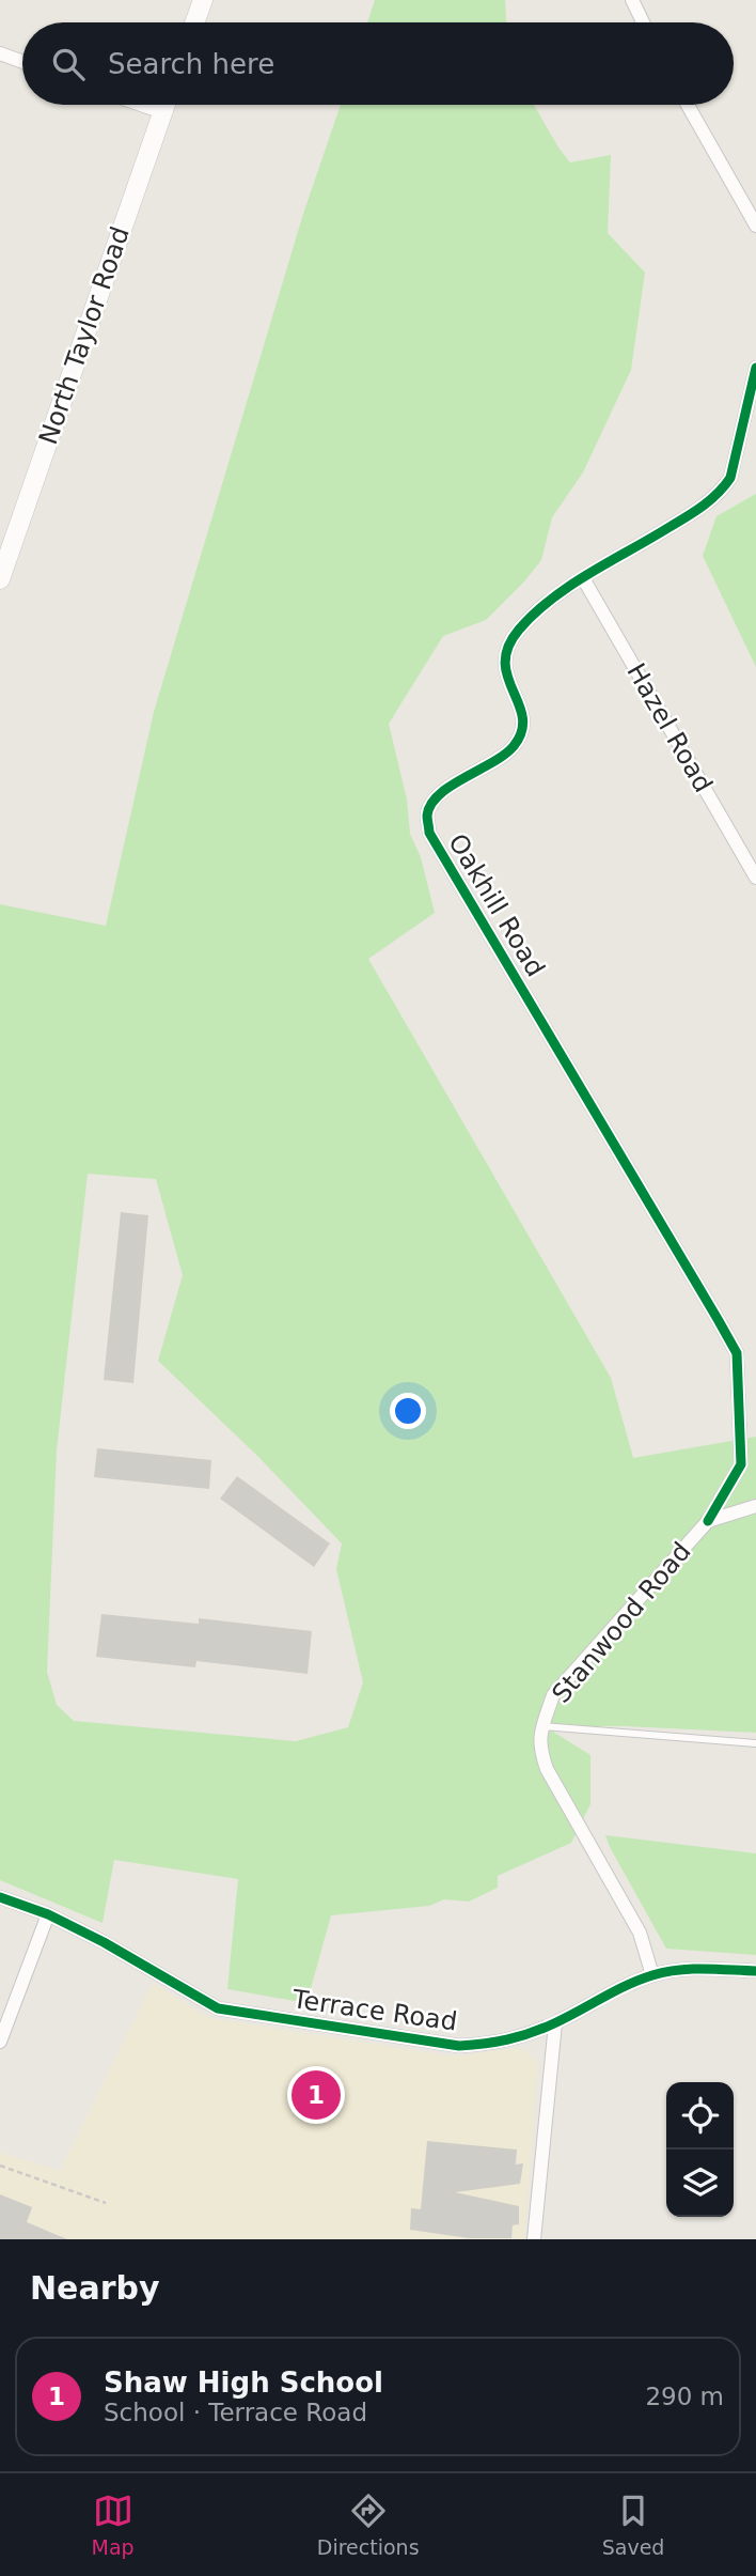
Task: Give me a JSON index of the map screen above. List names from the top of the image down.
{
  "streets": {
    "street": [
      "North Taylor Road",
      "Hazel Road",
      "Oakhill Road",
      "Stanwood Road",
      "Terrace Road"
    ]
  },
  "crossings": [
    ["Hazel Road", "Oakhill Road"],
    ["Oakhill Road", "Stanwood Road"],
    ["Stanwood Road", "Terrace Road"]
  ],
  "page": {
    "search": "Search here",
    "pins": "1",
    "heading": "Nearby",
    "list": [
      {
        "mark": "1",
        "name": "Shaw High School",
        "note": "School · Terrace Road",
        "value": "290 m"
      }
    ],
    "nav": ["Map", "Directions", "Saved"]
  }
}
